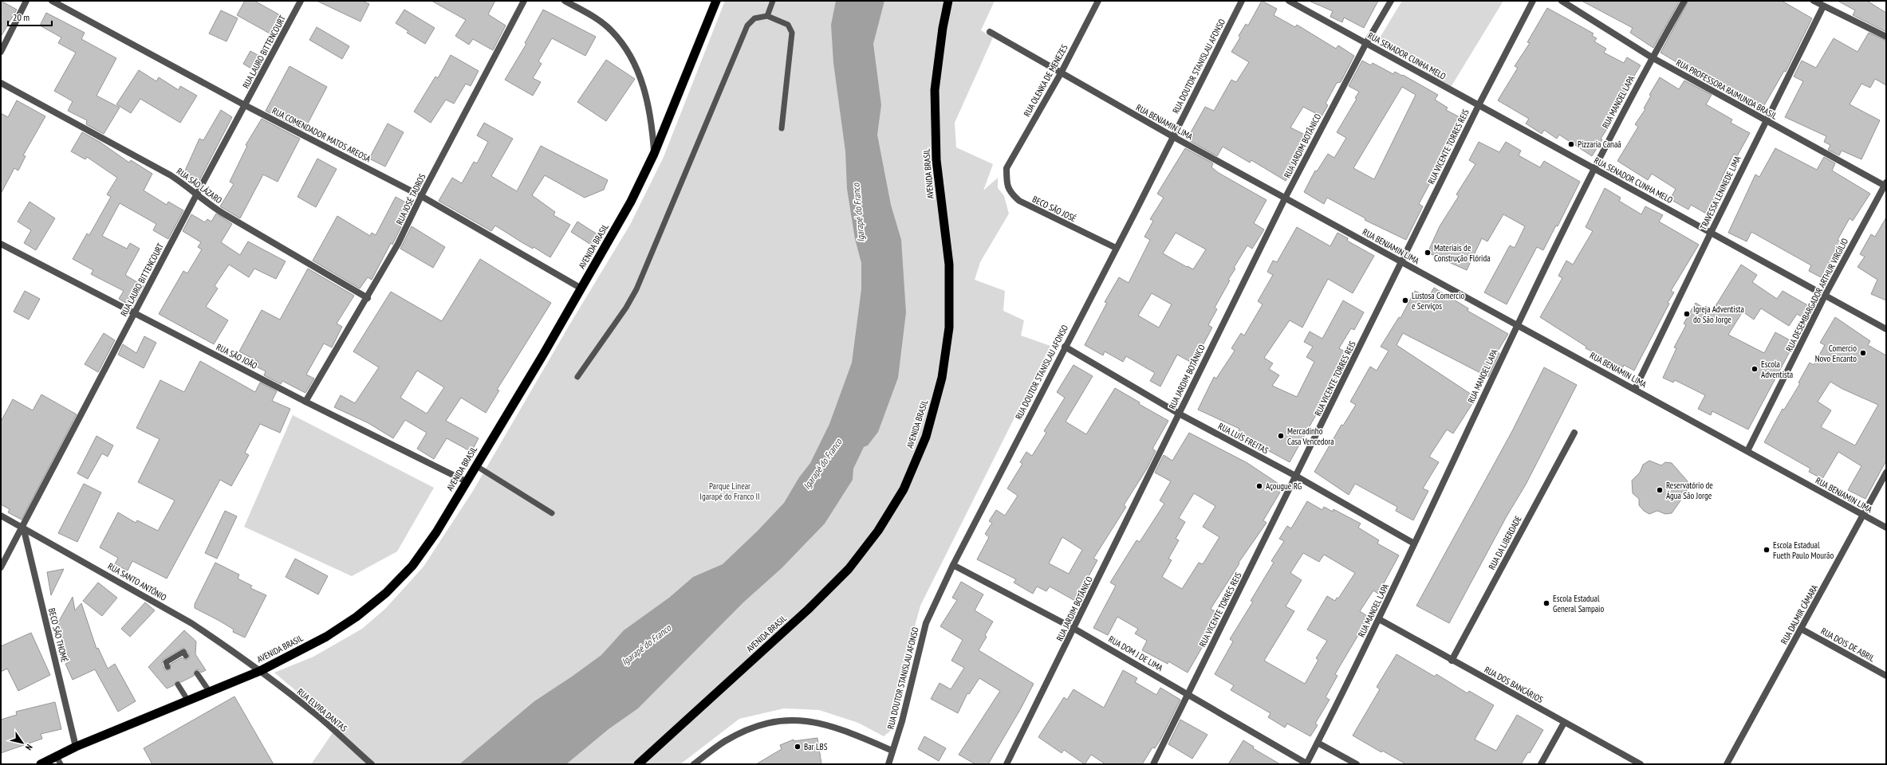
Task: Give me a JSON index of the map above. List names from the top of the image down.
{
  "streets": {
    "highway": ["AVENIDA BRASIL"],
    "street": [
      "RUA LAURO BITTENCOURT",
      "RUA SENADOR CUNHA MELO",
      "RUA DOUTOR STANISLAU AFONSO",
      "RUA OLENKA DE MENEZES",
      "RUA PROFESSORA RAIMUNDA BRASIL",
      "RUA MANOEL LAPA",
      "RUA BENJAMIN LIMA",
      "RUA COMENDADOR MATOS AREOSA",
      "RUA JARDIM BOTÂNICO",
      "RUA VICENTE TORRES REIS",
      "RUA SÃO LÁZARO",
      "TRAVESSA LENINEDE LIMA",
      "RUA JOSÉ TADROS",
      "BECO SÃO JOSÉ",
      "RUA DESEMBARGADOR ARTHUR VIRGÍLIO",
      "RUA SÃO JOÃO",
      "RUA LUÍS FREITAS",
      "RUA DA LIBERDADE",
      "RUA SANTO ANTÔNIO",
      "RUA DALMIR CÂMARA",
      "BECO SÃO THOMÉ",
      "RUA DOIS DE ABRIL",
      "RUA DOM J DE LIMA",
      "RUA DOS BANCÁRIOS",
      "RUA ELVIRA DANTAS"
    ]
  },
  "crossings": [
    ["RUA LAURO BITTENCOURT", "RUA COMENDADOR MATOS AREOSA"],
    ["RUA LAURO BITTENCOURT", "RUA SÃO LÁZARO"],
    ["RUA LAURO BITTENCOURT", "RUA SÃO JOÃO"],
    ["RUA LAURO BITTENCOURT", "RUA SANTO ANTÔNIO"],
    ["RUA LAURO BITTENCOURT", "BECO SÃO THOMÉ"],
    ["RUA SENADOR CUNHA MELO", "RUA MANOEL LAPA"],
    ["RUA SENADOR CUNHA MELO", "RUA JARDIM BOTÂNICO"],
    ["RUA SENADOR CUNHA MELO", "RUA VICENTE TORRES REIS"],
    ["RUA SENADOR CUNHA MELO", "TRAVESSA LENINEDE LIMA"],
    ["RUA SENADOR CUNHA MELO", "RUA DESEMBARGADOR ARTHUR VIRGÍLIO"],
    ["RUA DOUTOR STANISLAU AFONSO", "RUA BENJAMIN LIMA"],
    ["RUA DOUTOR STANISLAU AFONSO", "BECO SÃO JOSÉ"],
    ["RUA DOUTOR STANISLAU AFONSO", "RUA LUÍS FREITAS"],
    ["RUA DOUTOR STANISLAU AFONSO", "RUA DOM J DE LIMA"],
    ["RUA OLENKA DE MENEZES", "RUA BENJAMIN LIMA"],
    ["RUA OLENKA DE MENEZES", "BECO SÃO JOSÉ"],
    ["RUA PROFESSORA RAIMUNDA BRASIL", "RUA MANOEL LAPA"],
    ["RUA PROFESSORA RAIMUNDA BRASIL", "TRAVESSA LENINEDE LIMA"],
    ["RUA PROFESSORA RAIMUNDA BRASIL", "RUA DESEMBARGADOR ARTHUR VIRGÍLIO"],
    ["RUA MANOEL LAPA", "RUA BENJAMIN LIMA"],
    ["RUA MANOEL LAPA", "RUA LUÍS FREITAS"],
    ["RUA MANOEL LAPA", "RUA DOM J DE LIMA"],
    ["RUA MANOEL LAPA", "RUA DOS BANCÁRIOS"],
    ["RUA BENJAMIN LIMA", "RUA JARDIM BOTÂNICO"],
    ["RUA BENJAMIN LIMA", "RUA VICENTE TORRES REIS"],
    ["RUA BENJAMIN LIMA", "TRAVESSA LENINEDE LIMA"],
    ["RUA BENJAMIN LIMA", "RUA DESEMBARGADOR ARTHUR VIRGÍLIO"],
    ["RUA BENJAMIN LIMA", "RUA DALMIR CÂMARA"],
    ["RUA COMENDADOR MATOS AREOSA", "AVENIDA BRASIL"],
    ["RUA COMENDADOR MATOS AREOSA", "RUA JOSÉ TADROS"],
    ["RUA JARDIM BOTÂNICO", "RUA LUÍS FREITAS"],
    ["RUA JARDIM BOTÂNICO", "RUA DOM J DE LIMA"],
    ["RUA VICENTE TORRES REIS", "RUA LUÍS FREITAS"],
    ["RUA VICENTE TORRES REIS", "RUA DOM J DE LIMA"],
    ["AVENIDA BRASIL", "RUA SÃO JOÃO"],
    ["AVENIDA BRASIL", "RUA SANTO ANTÔNIO"],
    ["AVENIDA BRASIL", "BECO SÃO THOMÉ"],
    ["AVENIDA BRASIL", "RUA ELVIRA DANTAS"],
    ["RUA SÃO LÁZARO", "RUA JOSÉ TADROS"],
    ["RUA JOSÉ TADROS", "RUA SÃO JOÃO"],
    ["RUA DA LIBERDADE", "RUA DOS BANCÁRIOS"],
    ["RUA SANTO ANTÔNIO", "BECO SÃO THOMÉ"],
    ["RUA SANTO ANTÔNIO", "RUA ELVIRA DANTAS"],
    ["RUA DALMIR CÂMARA", "RUA DOIS DE ABRIL"]
  ],
  "water": ["Igarapé do Franco"],
  "parks": ["Parque Linear Igarapé do Franco II"],
  "places": [
    "Pizzaria Canaã",
    "Materiais de Construção Flórida",
    "Lustosa Comercio e Serviços",
    "Igreja Adventista do São Jorge",
    "Comercio Novo Encanto",
    "Escola Adventista",
    "Mercadinho Casa Vencedora",
    "Açougue RG",
    "Reservatório de Água São Jorge",
    "Escola Estadual Fueth Paulo Mourão",
    "Escola Estadual General Sampaio",
    "Bar LBS"
  ],
  "scale_bar": "20 m",
  "north": "bottom right"
}
